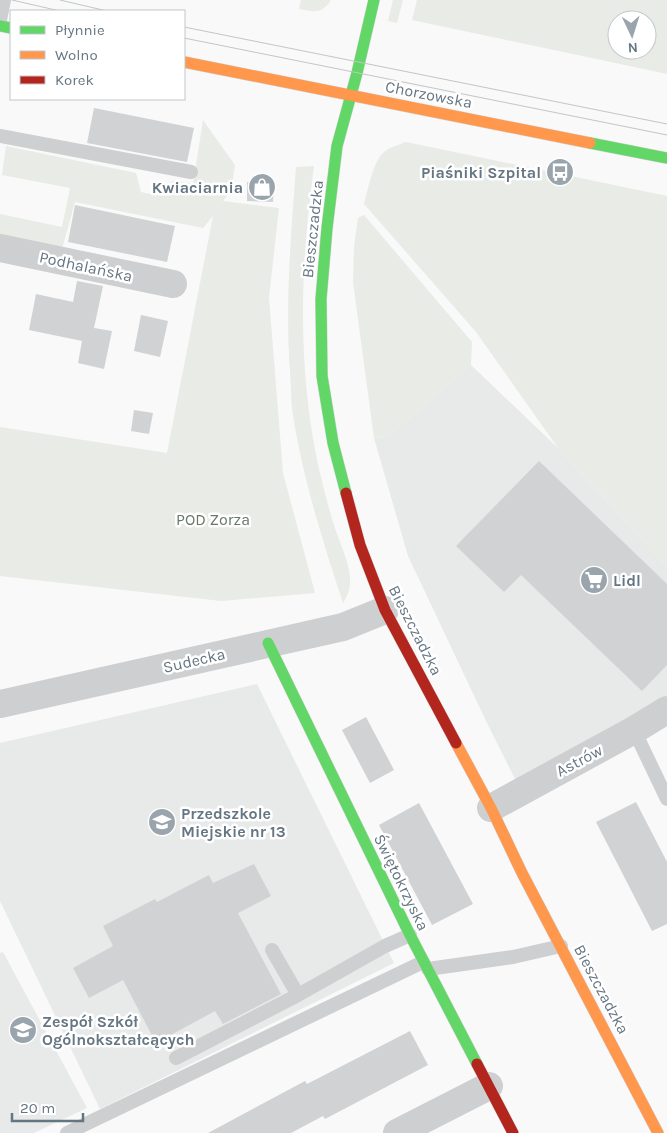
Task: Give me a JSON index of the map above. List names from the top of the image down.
{
  "streets": {
    "street": [
      "Chorzowska",
      "Bieszczadzka",
      "Podhalańska",
      "Sudecka",
      "Astrów",
      "Świętokrzyska"
    ]
  },
  "crossings": [
    ["Chorzowska", "Bieszczadzka"],
    ["Bieszczadzka", "Sudecka"],
    ["Bieszczadzka", "Astrów"],
    ["Sudecka", "Świętokrzyska"]
  ],
  "parks": ["POD Zorza"],
  "places": {
    "bus stop": ["Piaśniki Szpital"],
    "shop": ["Kwiaciarnia"],
    "supermarket": ["Lidl"],
    "school or university": ["Przedszkole Miejskie nr 13", "Zespół Szkół Ogólnokształcących"]
  },
  "legend": ["Płynnie", "Wolno", "Korek"],
  "scale_bar": "20 m",
  "north": "bottom"
}
